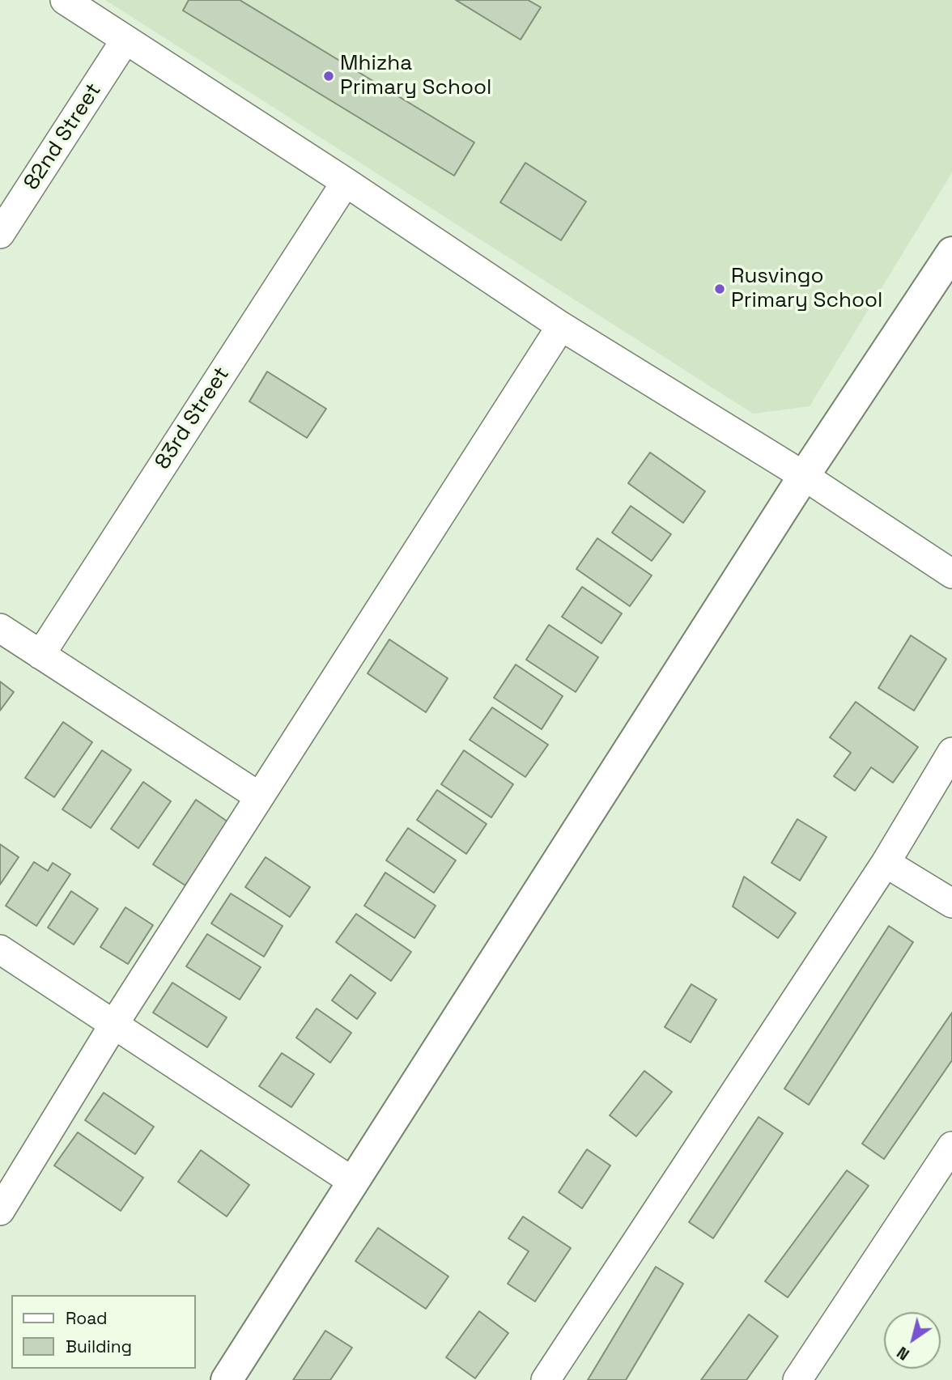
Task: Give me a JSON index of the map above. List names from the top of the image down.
{
  "streets": {
    "street": ["82nd Street", "83rd Street"]
  },
  "places": ["Mhizha Primary School", "Rusvingo Primary School"],
  "legend": ["Road", "Building"],
  "north": "bottom left"
}
